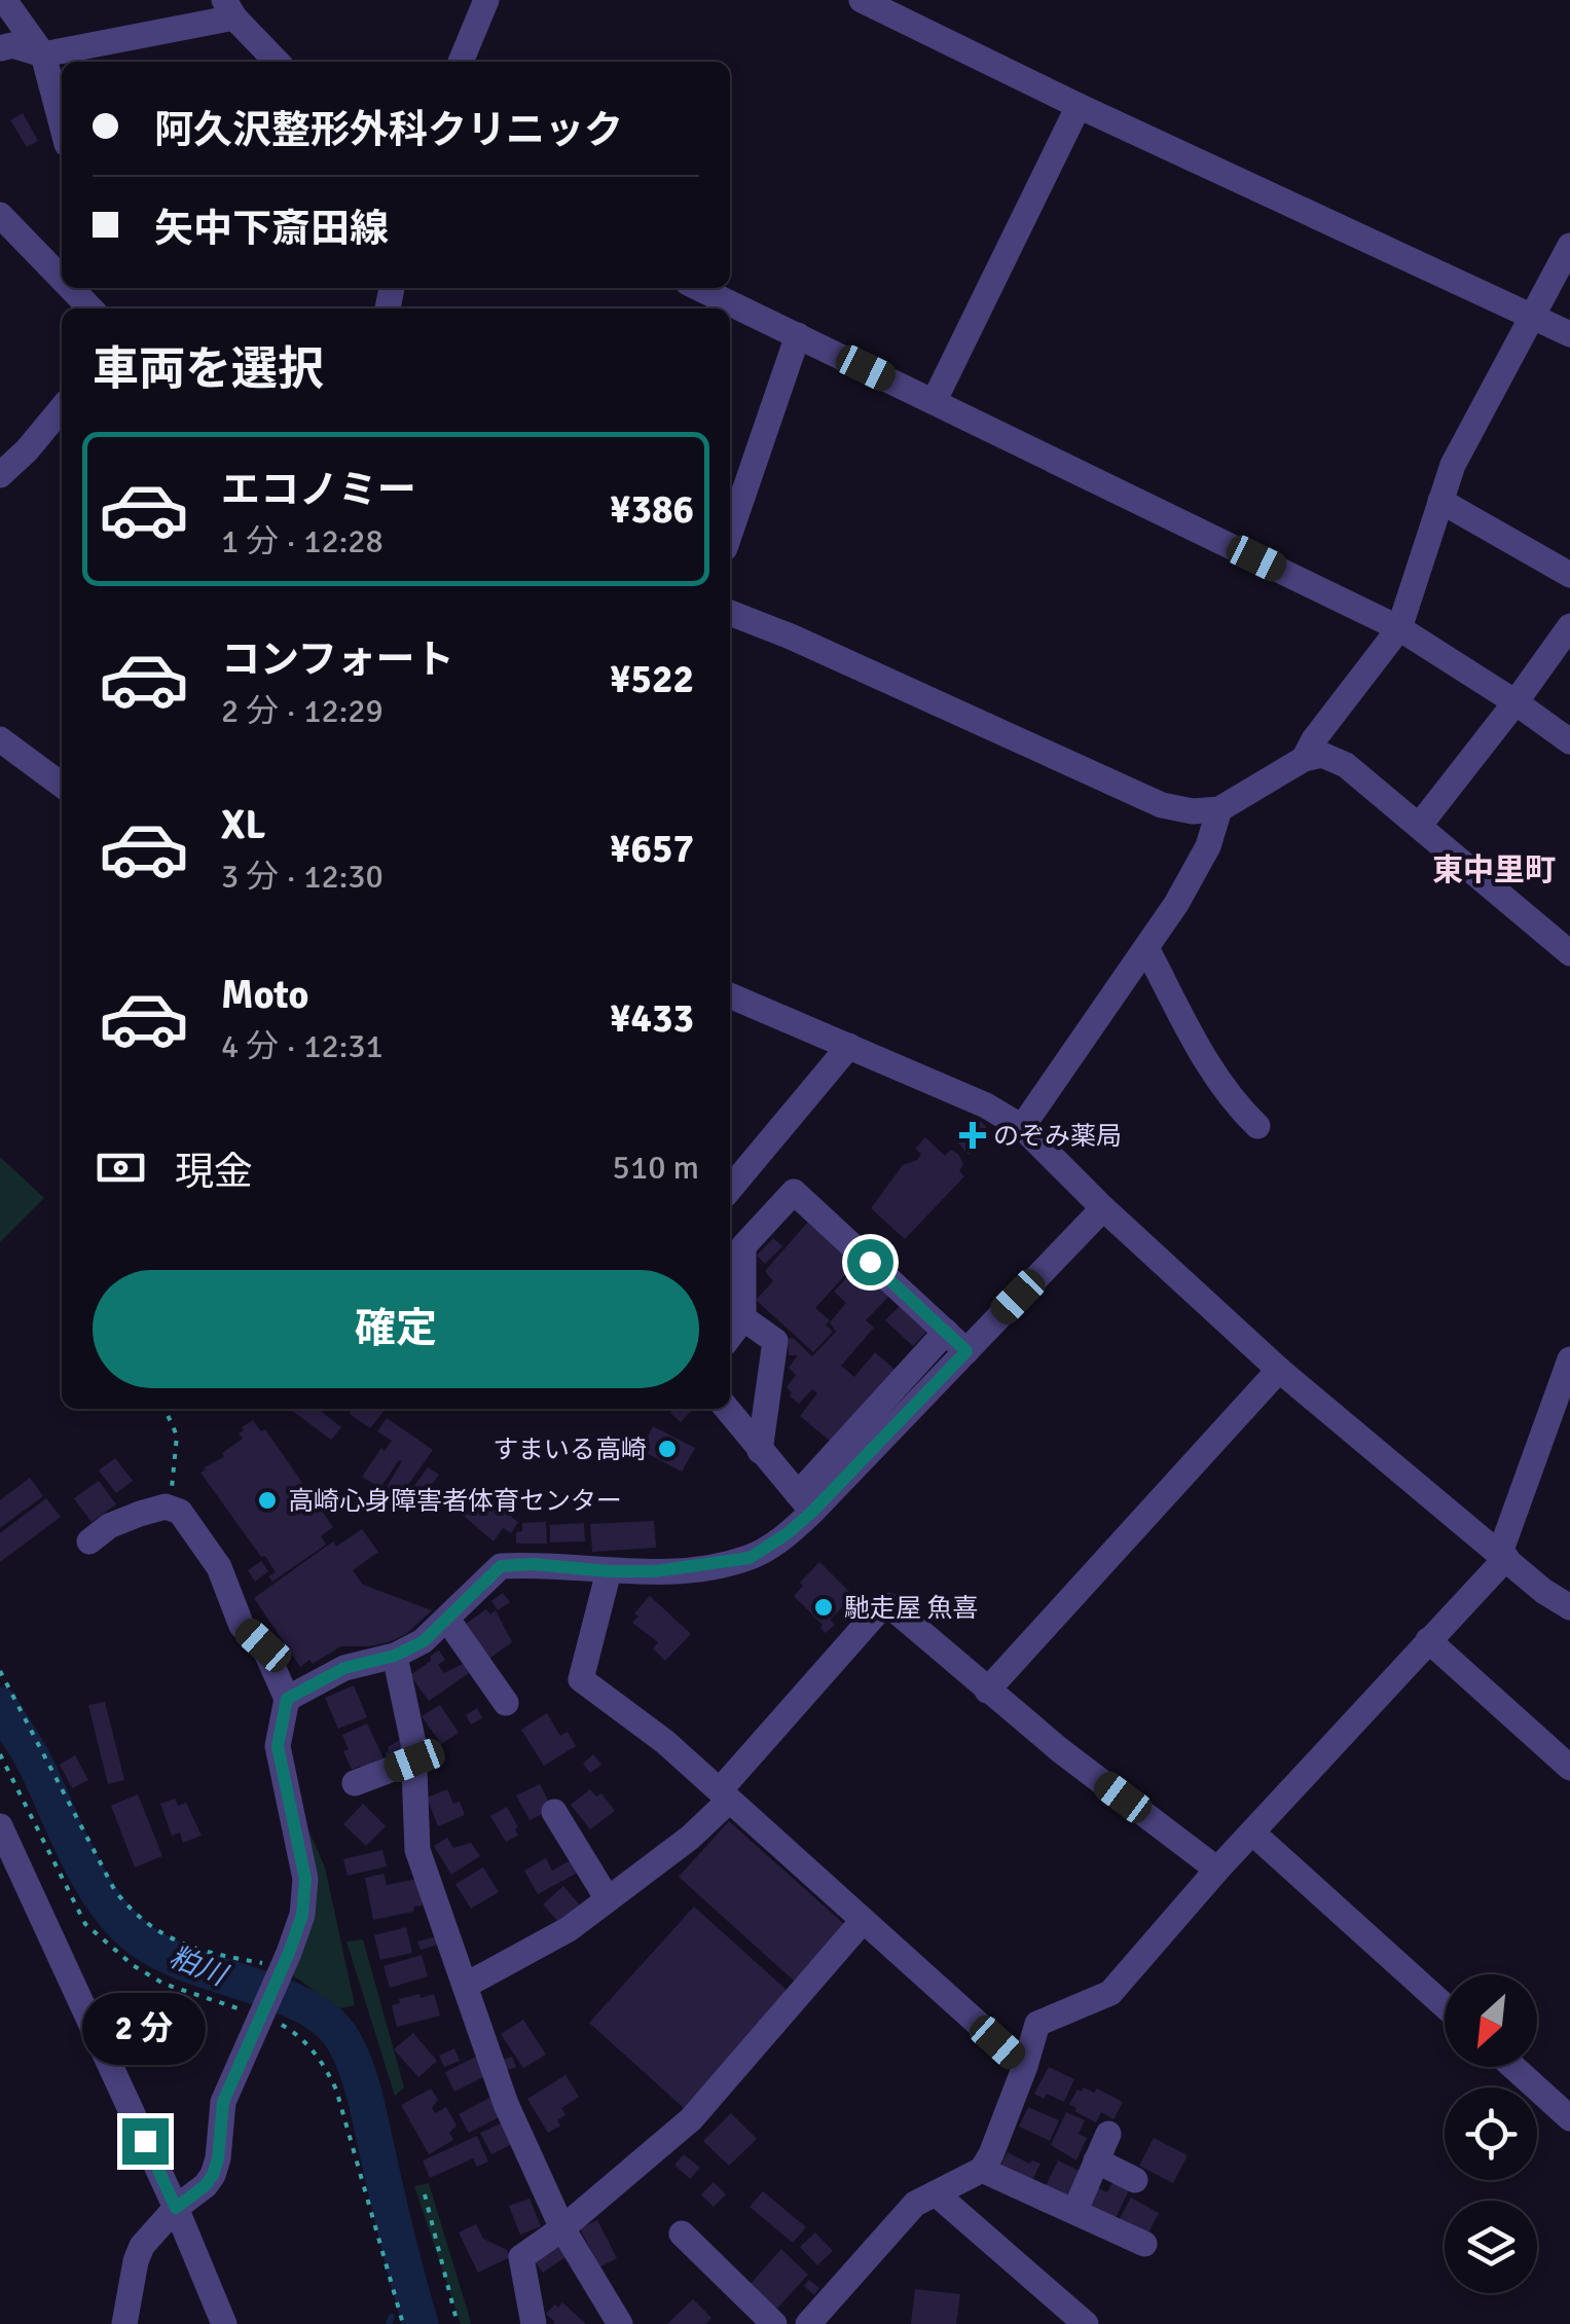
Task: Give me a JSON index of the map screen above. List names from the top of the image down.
{
  "districts": ["東中里町"],
  "water": ["粕川"],
  "places": {
    "health": ["のぞみ薬局"],
    "other": ["すまいる高崎", "高崎心身障害者体育センター", "馳走屋 魚喜"]
  },
  "north": "bottom left",
  "page": {
    "banner": ["阿久沢整形外科クリニック", "矢中下斎田線"],
    "heading": "車両を選択",
    "list": [
      {
        "name": "エコノミー",
        "note": "1 分 · 12:28",
        "value": "¥386"
      },
      {
        "name": "コンフォート",
        "note": "2 分 · 12:29",
        "value": "¥522"
      },
      {
        "name": "XL",
        "note": "3 分 · 12:30",
        "value": "¥657"
      },
      {
        "name": "Moto",
        "note": "4 分 · 12:31",
        "value": "¥433"
      }
    ],
    "pay": ["現金", "510 m"],
    "buttons": "確定",
    "bubble": "2 分"
  }
}
